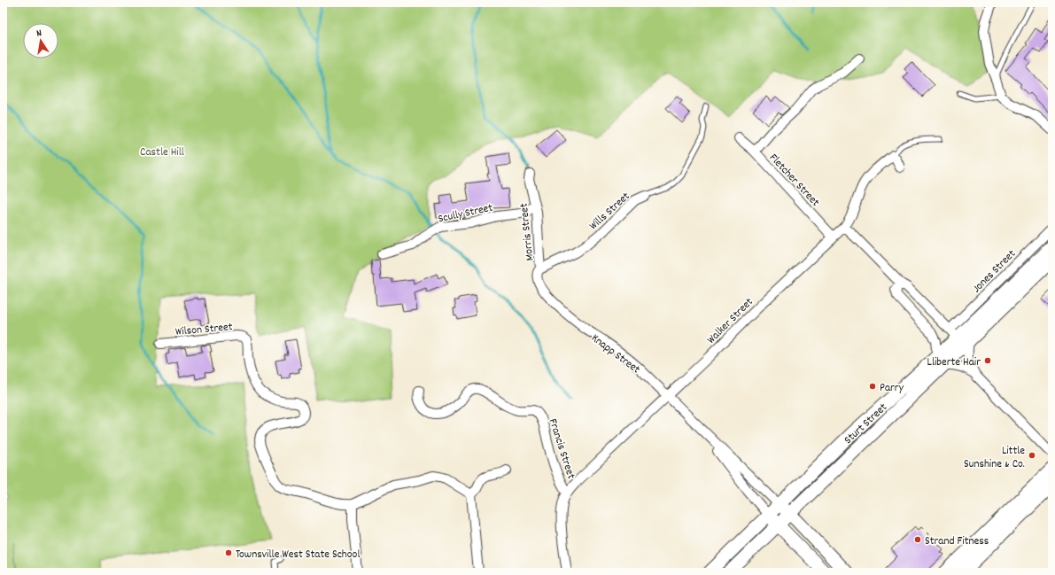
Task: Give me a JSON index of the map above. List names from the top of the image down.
{
  "streets": {
    "main road": ["Sturt Street"],
    "street": [
      "Fletcher Street",
      "Wills Street",
      "Scully Street",
      "Morris Street",
      "Jones Street",
      "Walker Street",
      "Wilson Street",
      "Knapp Street",
      "Francis Street"
    ]
  },
  "crossings": [
    ["Fletcher Street", "Walker Street"],
    ["Wills Street", "Morris Street"],
    ["Wills Street", "Knapp Street"],
    ["Scully Street", "Morris Street"],
    ["Morris Street", "Knapp Street"],
    ["Jones Street", "Sturt Street"],
    ["Walker Street", "Knapp Street"],
    ["Walker Street", "Francis Street"],
    ["Knapp Street", "Sturt Street"]
  ],
  "parks": ["Castle Hill"],
  "places": [
    "Lliberte Hair",
    "Parry",
    "Little Sunshine & Co.",
    "Strand Fitness",
    "Townsville West State School"
  ],
  "north": "top"
}
